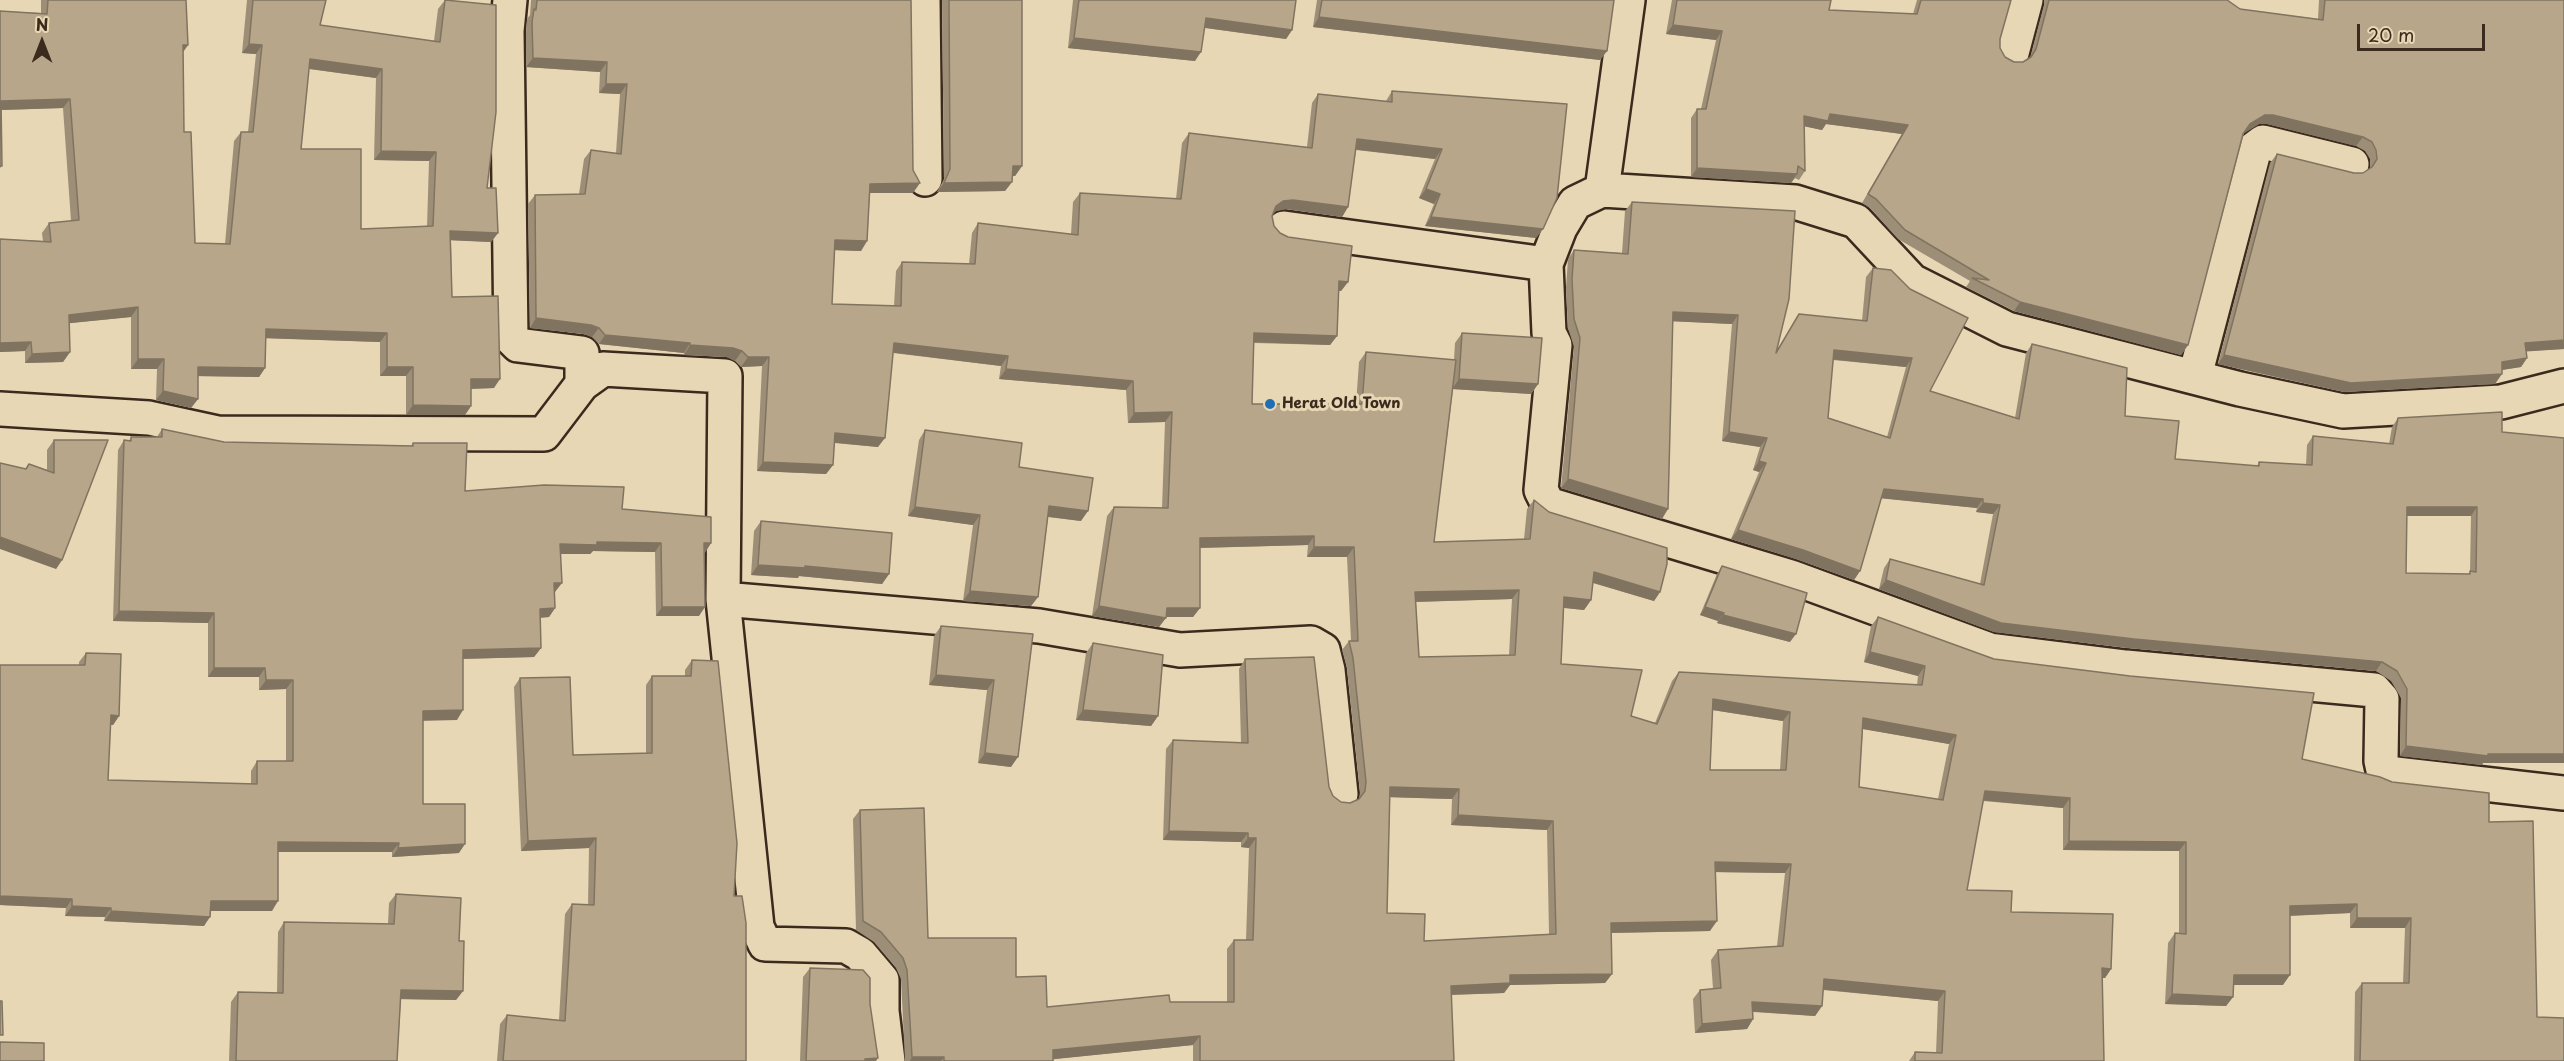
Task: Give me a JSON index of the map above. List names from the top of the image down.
{
  "places": ["Herat Old Town"],
  "scale_bar": "20 m",
  "north": "top"
}
